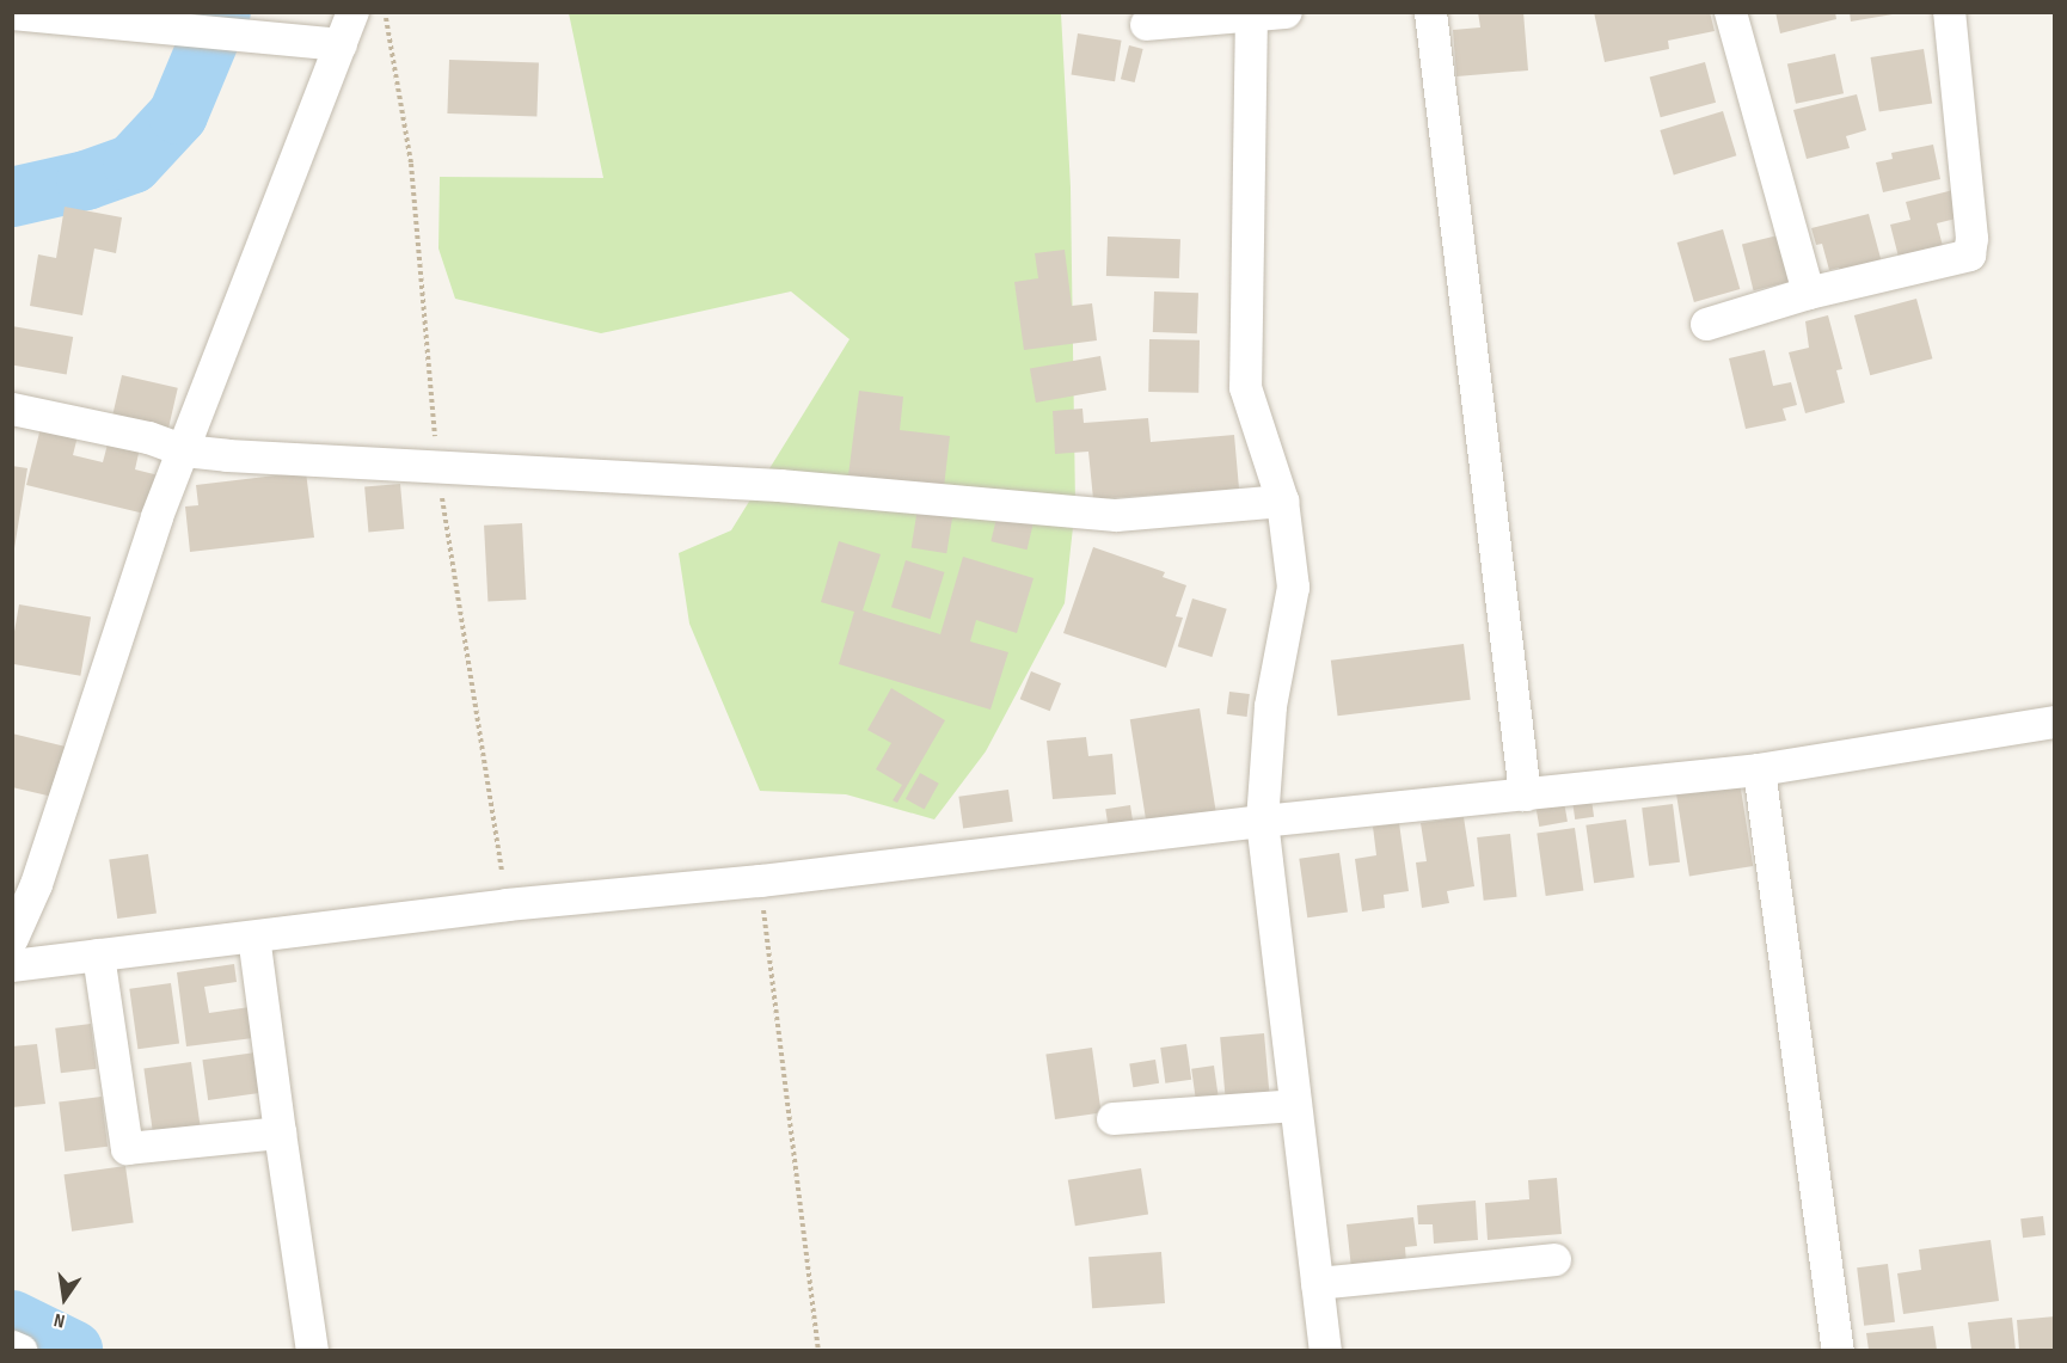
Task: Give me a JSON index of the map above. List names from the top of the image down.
{
  "north": "bottom"
}
